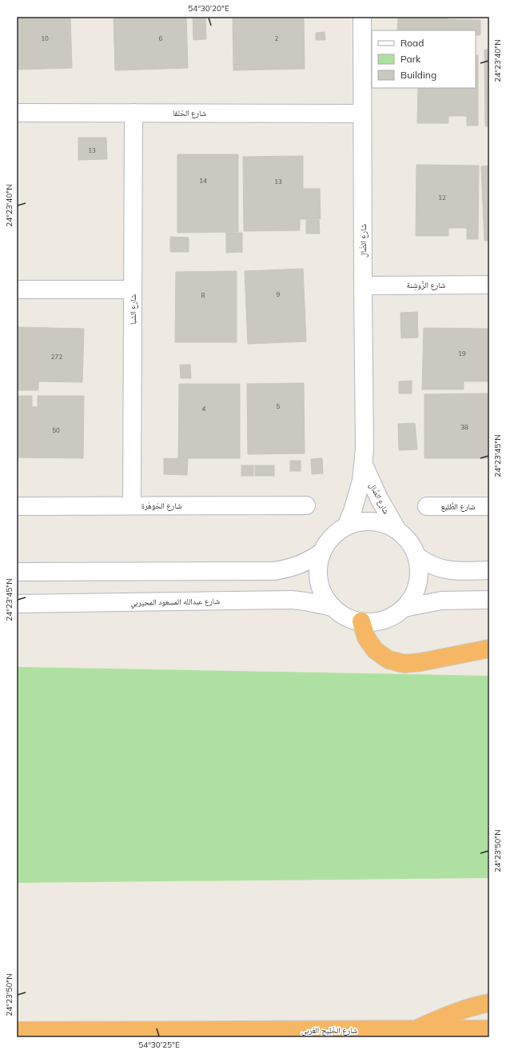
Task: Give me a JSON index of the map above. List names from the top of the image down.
{
  "streets": {
    "highway": ["شارع الخَلِيج العَربِي"],
    "street": [
      "شارع الحَنْفا",
      "شارع الصَّال",
      "شارع الرُّوشِنة",
      "شارع الشبا",
      "شارع الجَوهَرة",
      "شارع الطَّليع",
      "شارع عبدالله المسعود المحيربي"
    ]
  },
  "crossings": [
    ["شارع الحَنْفا", "شارع الصَّال"],
    ["شارع الحَنْفا", "شارع الشبا"],
    ["شارع الصَّال", "شارع الرُّوشِنة"],
    ["شارع الصَّال", "شارع عبدالله المسعود المحيربي"],
    ["شارع الشبا", "شارع الجَوهَرة"]
  ],
  "house_numbers": [
    "10",
    "6",
    "2",
    "13",
    "14",
    "13",
    "12",
    "9",
    "8",
    "19",
    "272",
    "5",
    "4",
    "38",
    "50"
  ],
  "legend": ["Road", "Park", "Building"],
  "coordinates": [
    "54°30'20\"E",
    "24°23'40\"N",
    "24°23'45\"N",
    "24°23'50\"N",
    "54°30'25\"E"
  ]
}
